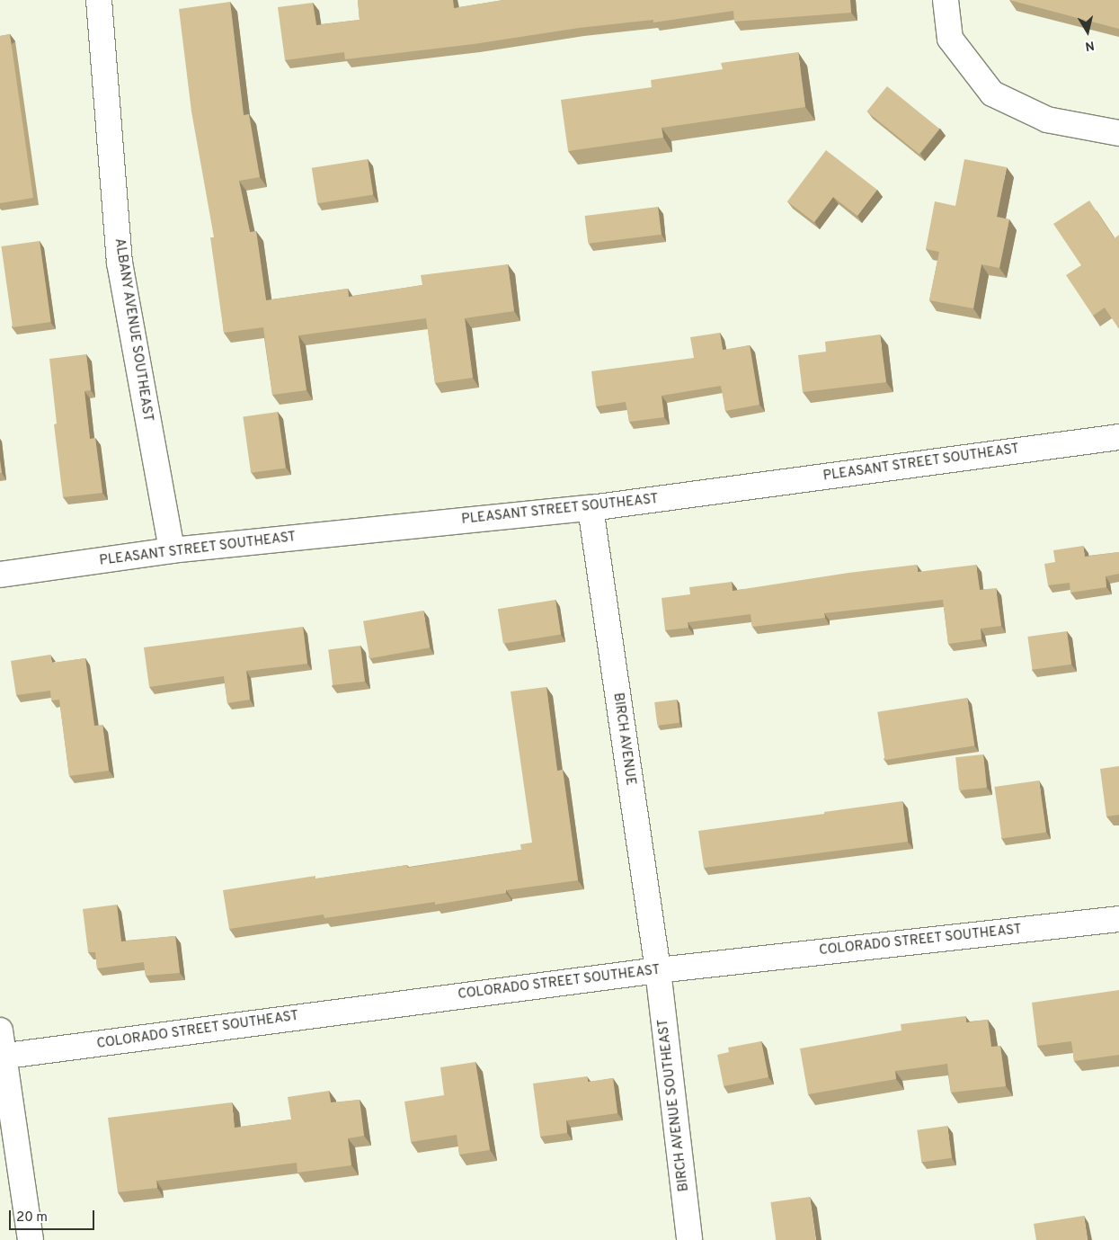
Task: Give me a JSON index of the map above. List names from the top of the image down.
{
  "streets": {
    "street": [
      "ALBANY AVENUE SOUTHEAST",
      "PLEASANT STREET SOUTHEAST",
      "BIRCH AVENUE",
      "COLORADO STREET SOUTHEAST",
      "BIRCH AVENUE SOUTHEAST"
    ]
  },
  "crossings": [
    ["ALBANY AVENUE SOUTHEAST", "PLEASANT STREET SOUTHEAST"],
    ["PLEASANT STREET SOUTHEAST", "BIRCH AVENUE"],
    ["BIRCH AVENUE", "COLORADO STREET SOUTHEAST"],
    ["BIRCH AVENUE", "BIRCH AVENUE SOUTHEAST"],
    ["COLORADO STREET SOUTHEAST", "BIRCH AVENUE SOUTHEAST"]
  ],
  "scale_bar": "20 m",
  "north": "bottom"
}
